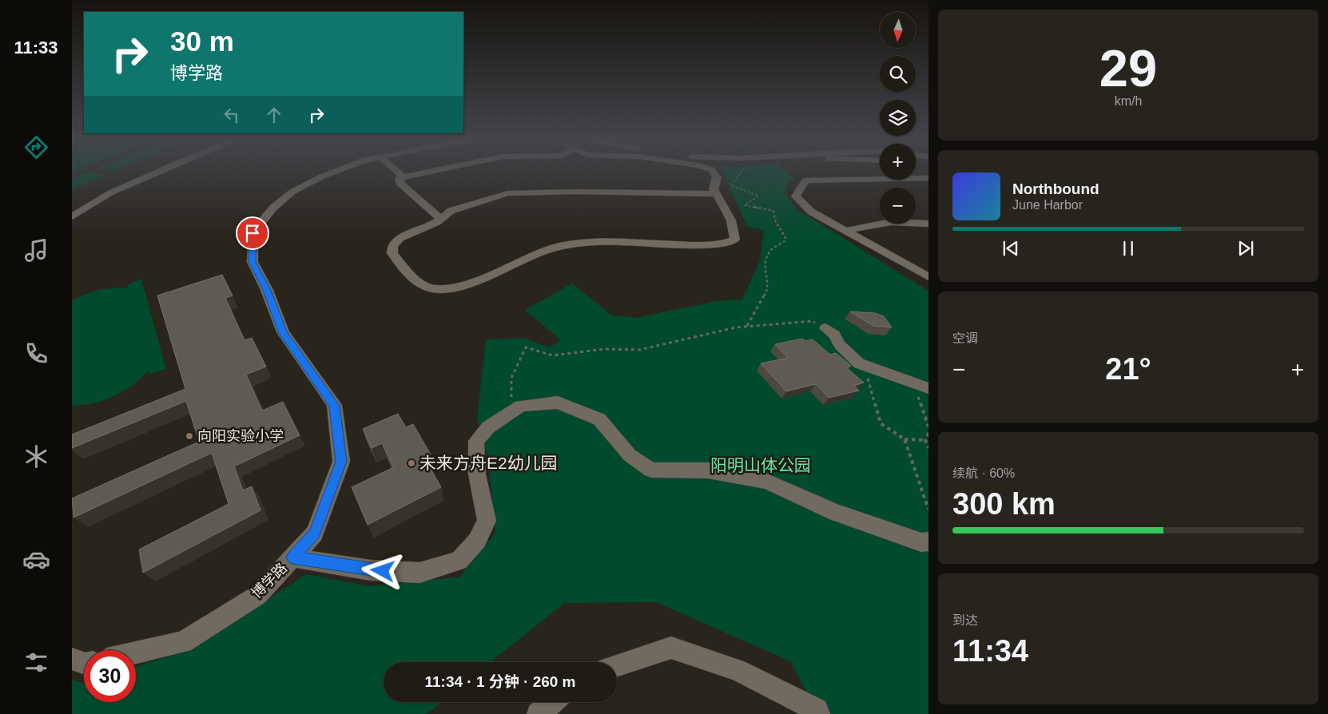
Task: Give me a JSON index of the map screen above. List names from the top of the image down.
{
  "streets": {
    "street": ["博学路"]
  },
  "parks": ["阳明山体公园"],
  "places": ["向阳实验小学", "未来方舟E2幼儿园"],
  "north": "bottom",
  "page": {
    "tabs": "11:33",
    "tile": [
      ["29", "km/h"],
      "空调",
      ["续航 · 60%", "300 km"],
      ["到达", "11:34"]
    ],
    "map_buttons": ["+", "−"],
    "turn": ["30 m", "博学路"],
    "song": ["Northbound", "June Harbor"],
    "heat": ["−", "21°", "+"],
    "limit": "30",
    "trip": "11:34 · 1 分钟 · 260 m"
  }
}
